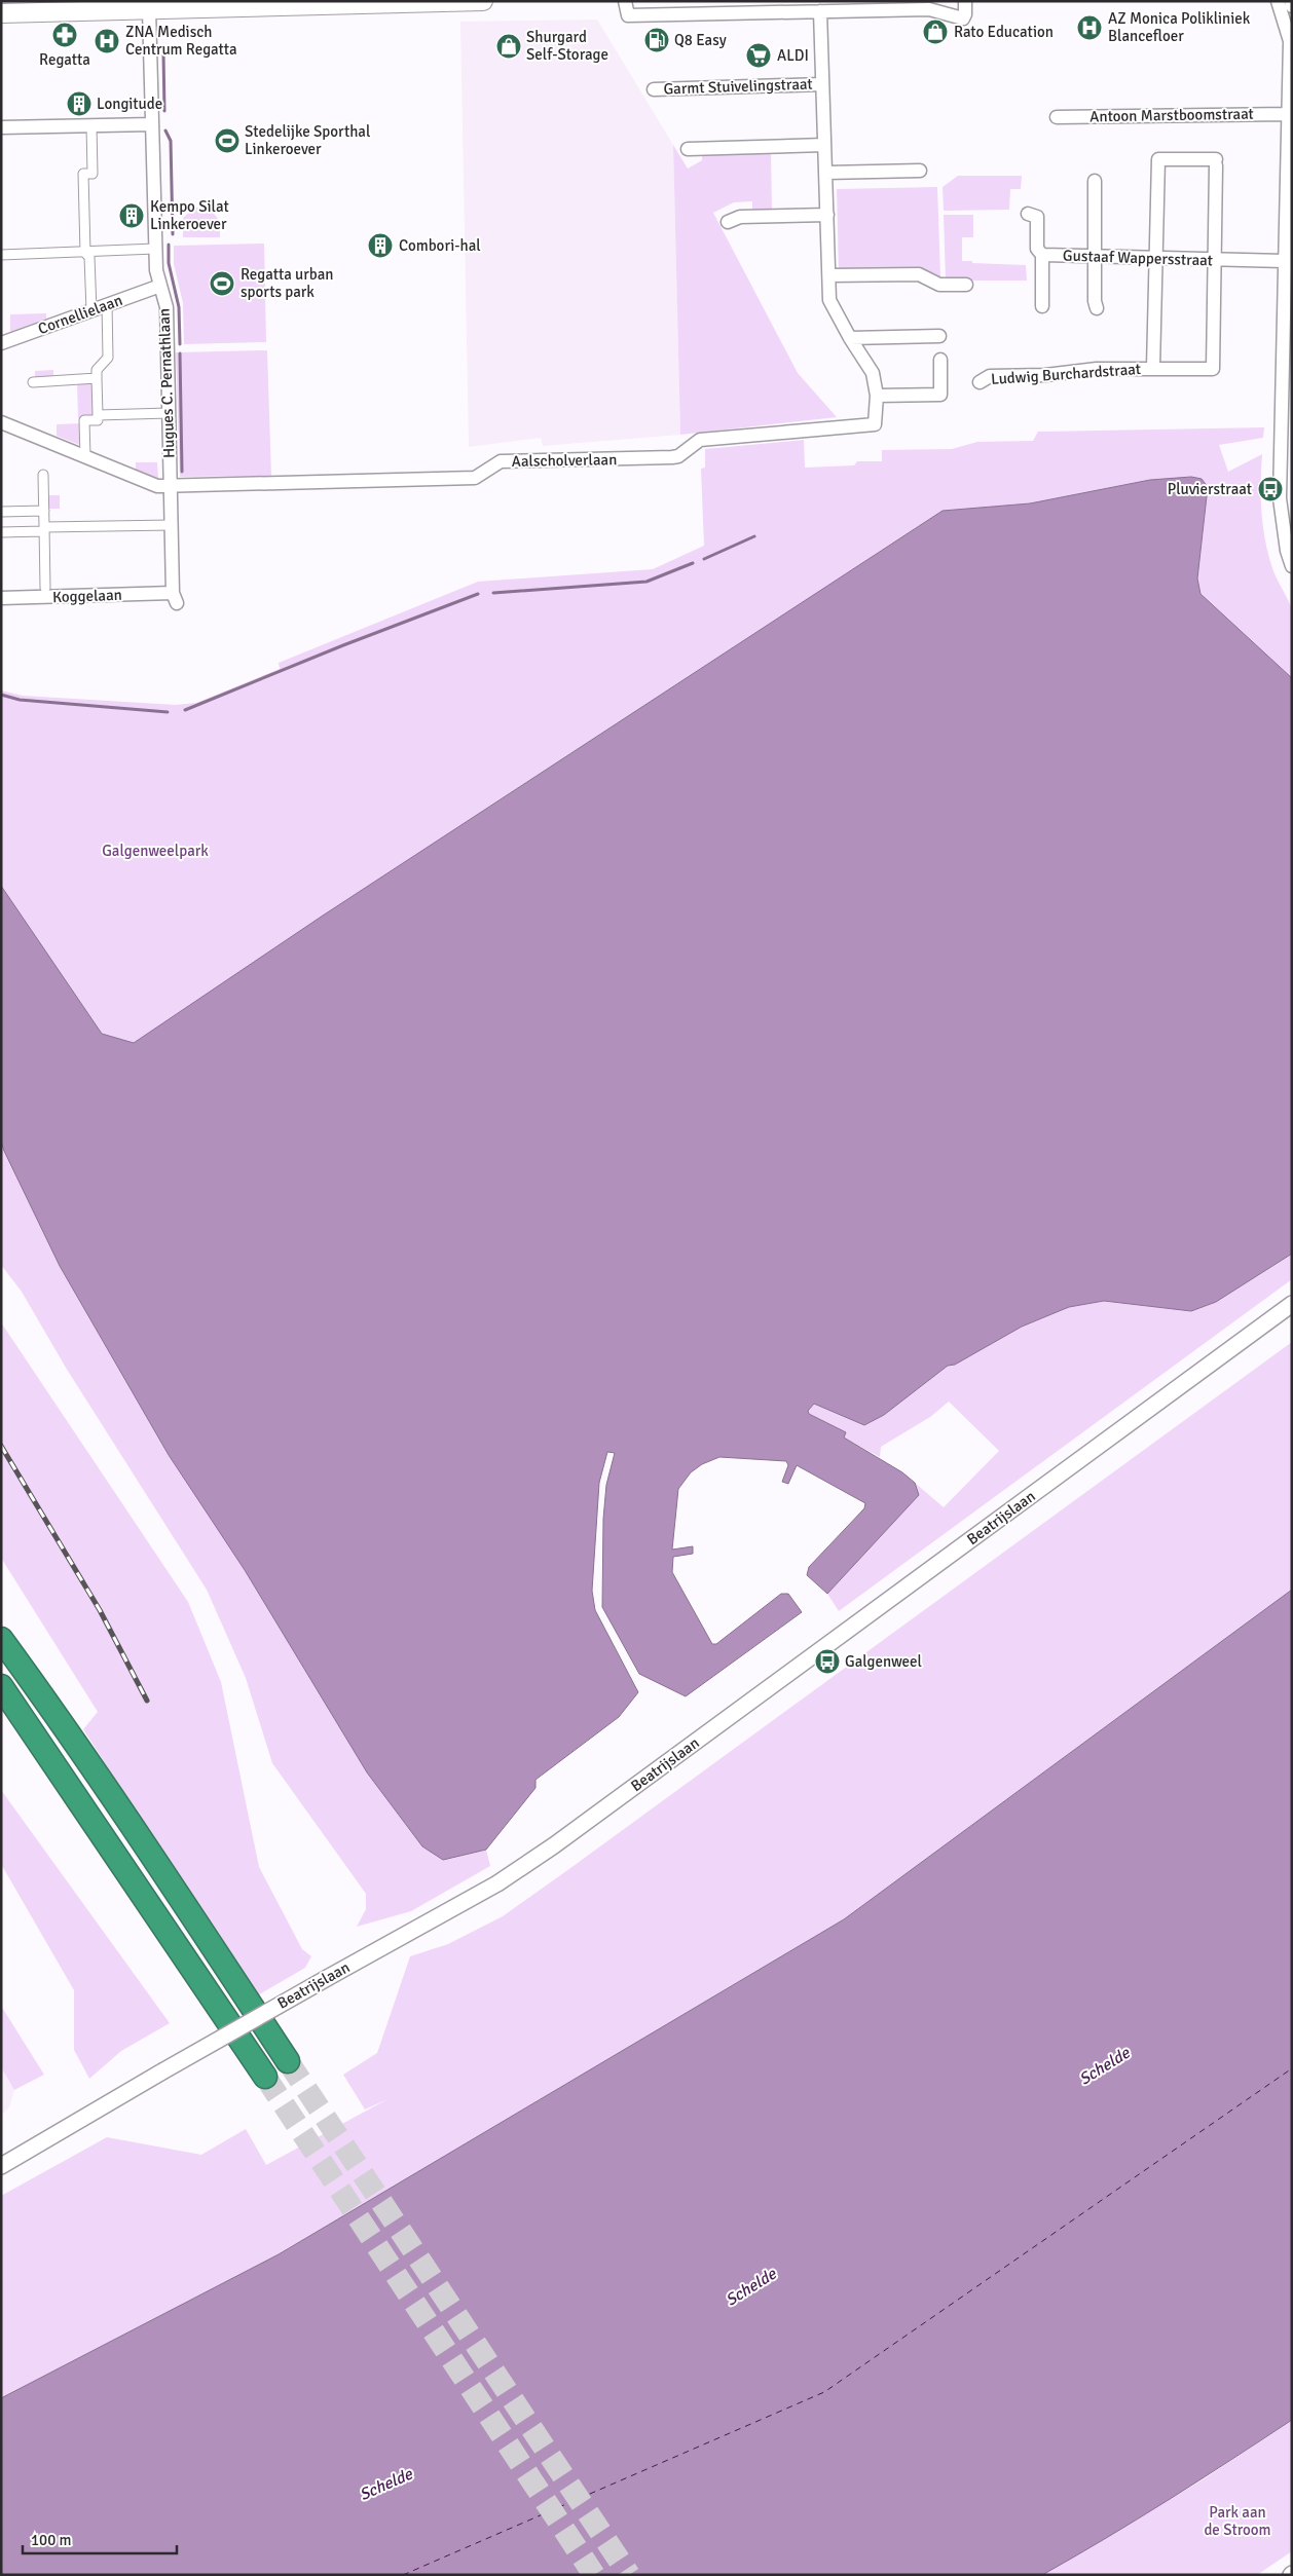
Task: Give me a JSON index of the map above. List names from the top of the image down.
{
  "streets": {
    "street": [
      "Garmt Stuivelingstraat",
      "Antoon Marstboomstraat",
      "Gustaaf Wappersstraat",
      "Cornellielaan",
      "Ludwig Burchardstraat",
      "Hugues C. Pernathlaan",
      "Aalscholverlaan",
      "Koggelaan",
      "Beatrijslaan"
    ]
  },
  "crossings": [
    ["Gustaaf Wappersstraat", "Ludwig Burchardstraat"],
    ["Cornellielaan", "Hugues C. Pernathlaan"],
    ["Hugues C. Pernathlaan", "Aalscholverlaan"],
    ["Hugues C. Pernathlaan", "Koggelaan"]
  ],
  "water": ["Schelde"],
  "parks": ["Galgenweelpark", "Park aan de Stroom"],
  "places": {
    "hospital": ["AZ Monica Polikliniek Blancefloer", "ZNA Medisch Centrum Regatta"],
    "shop": ["Rato Education", "Shurgard Self-Storage"],
    "pharmacy": ["Regatta"],
    "fuel station": ["Q8 Easy"],
    "supermarket": ["ALDI"],
    "building": ["Longitude", "Kempo Silat Linkeroever", "Combori-hal"],
    "sports": ["Stedelijke Sporthal Linkeroever", "Regatta urban sports park"],
    "bus stop": ["Pluvierstraat", "Galgenweel"]
  },
  "scale_bar": "100 m"
}
